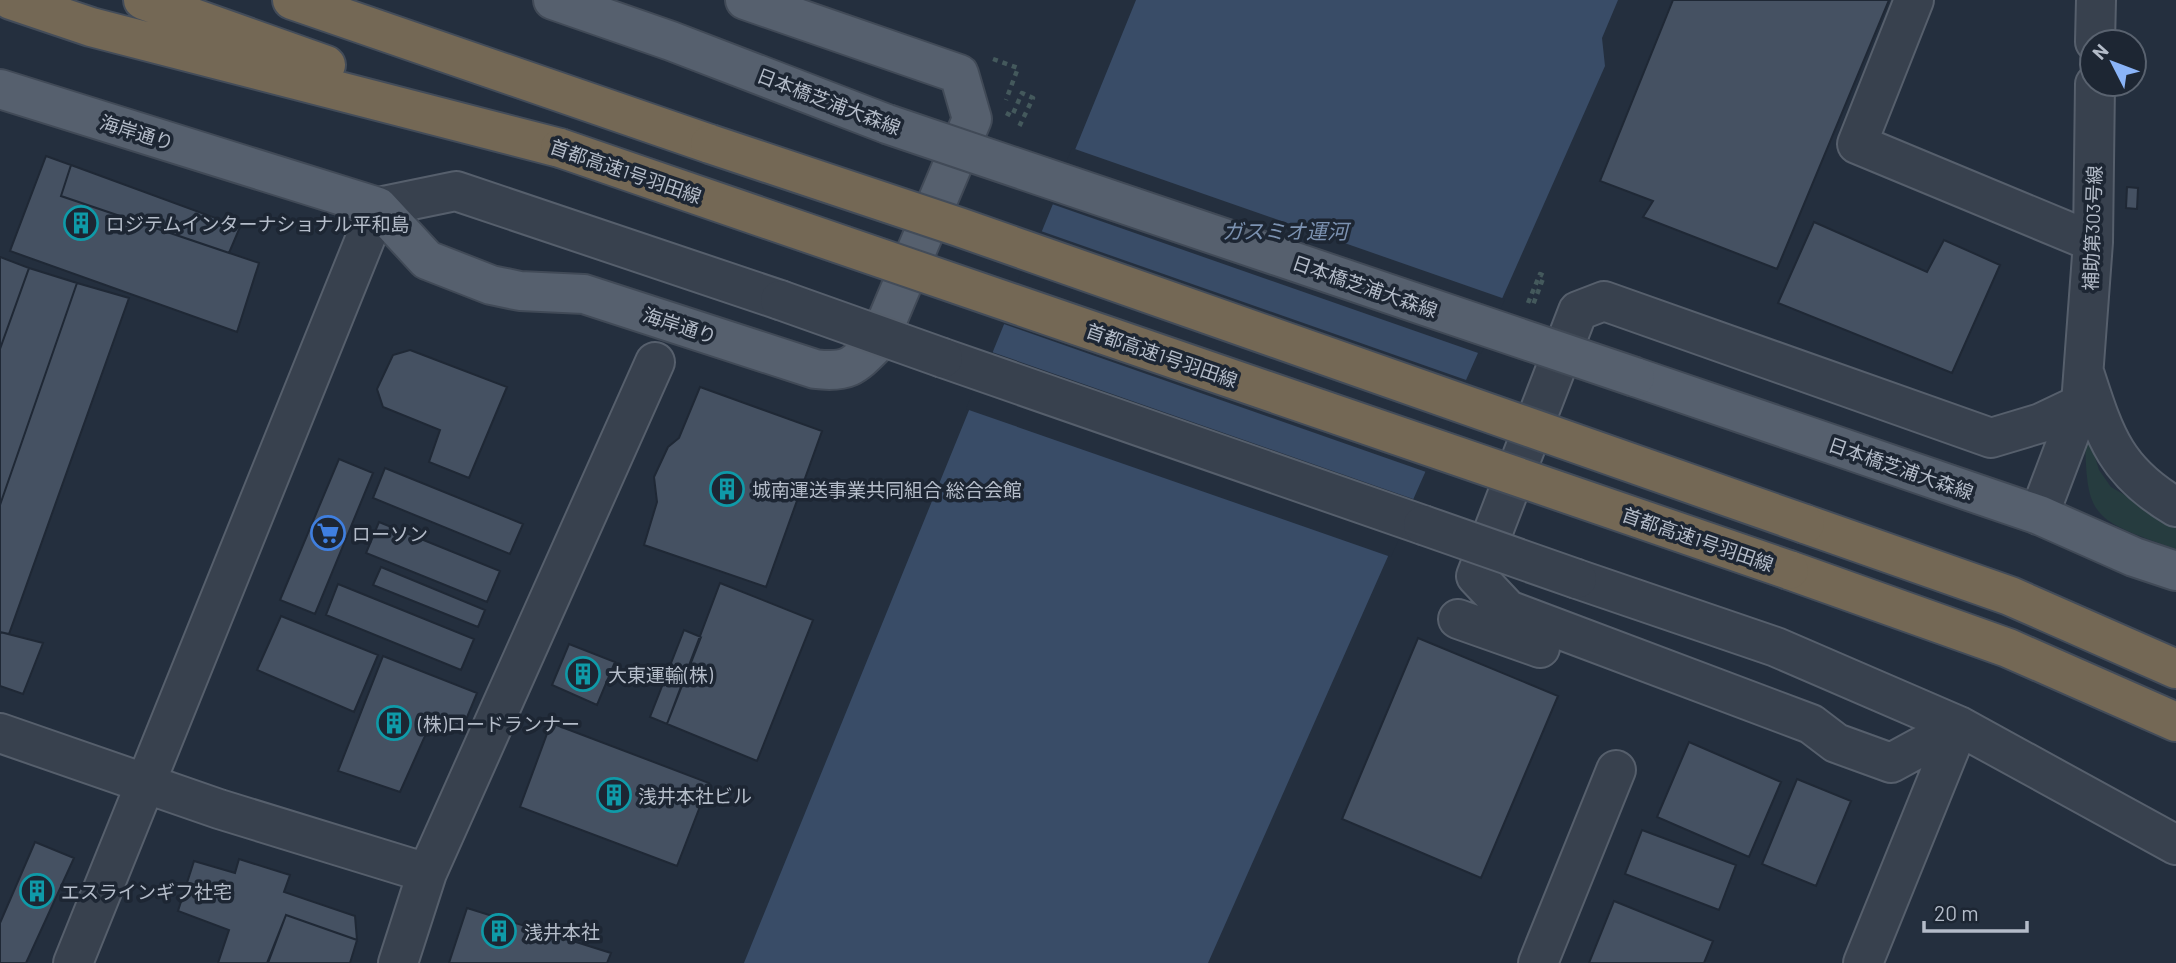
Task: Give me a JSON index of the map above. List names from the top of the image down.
{
  "streets": {
    "highway": ["首都高速1号羽田線"],
    "main road": ["日本橋芝浦大森線", "海岸通り"],
    "street": ["補助第303号線"]
  },
  "water": ["ガスミオ運河"],
  "places": {
    "building": [
      "ロジテムインターナショナル平和島",
      "城南運送事業共同組合 総合会館",
      "大東運輸(株)",
      "(株)ロードランナー",
      "浅井本社ビル",
      "エスラインギフ社宅",
      "浅井本社"
    ],
    "supermarket": ["ローソン"]
  },
  "scale_bar": "20 m",
  "north": "top left"
}
